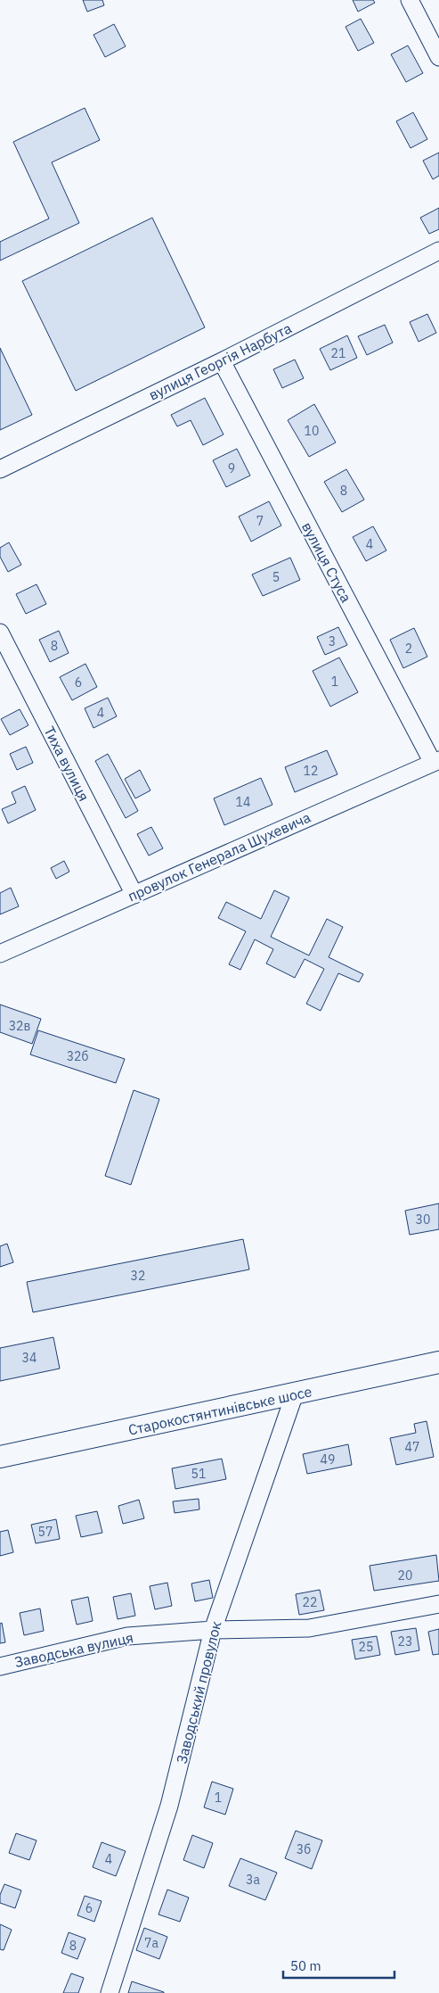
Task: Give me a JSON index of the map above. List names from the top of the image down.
{
  "streets": {
    "main road": ["Старокостянтинівське шосе"],
    "street": [
      "вулиця Георгія Нарбута",
      "вулиця Стуса",
      "Тиха вулиця",
      "провулок Генерала Шухевича",
      "Заводська вулиця",
      "Заводський провулок"
    ]
  },
  "crossings": [
    ["вулиця Георгія Нарбута", "вулиця Стуса"],
    ["вулиця Стуса", "провулок Генерала Шухевича"],
    ["Тиха вулиця", "провулок Генерала Шухевича"],
    ["Старокостянтинівське шосе", "Заводський провулок"],
    ["Заводська вулиця", "Заводський провулок"]
  ],
  "house_numbers": [
    "21",
    "10",
    "9",
    "8",
    "7",
    "4",
    "5",
    "3",
    "8",
    "2",
    "1",
    "6",
    "4",
    "12",
    "14",
    "32в",
    "32б",
    "30",
    "32",
    "34",
    "47",
    "49",
    "51",
    "57",
    "20",
    "22",
    "23",
    "25",
    "1",
    "3б",
    "4",
    "3а",
    "6",
    "7а",
    "8"
  ],
  "scale_bar": "50 m"
}
